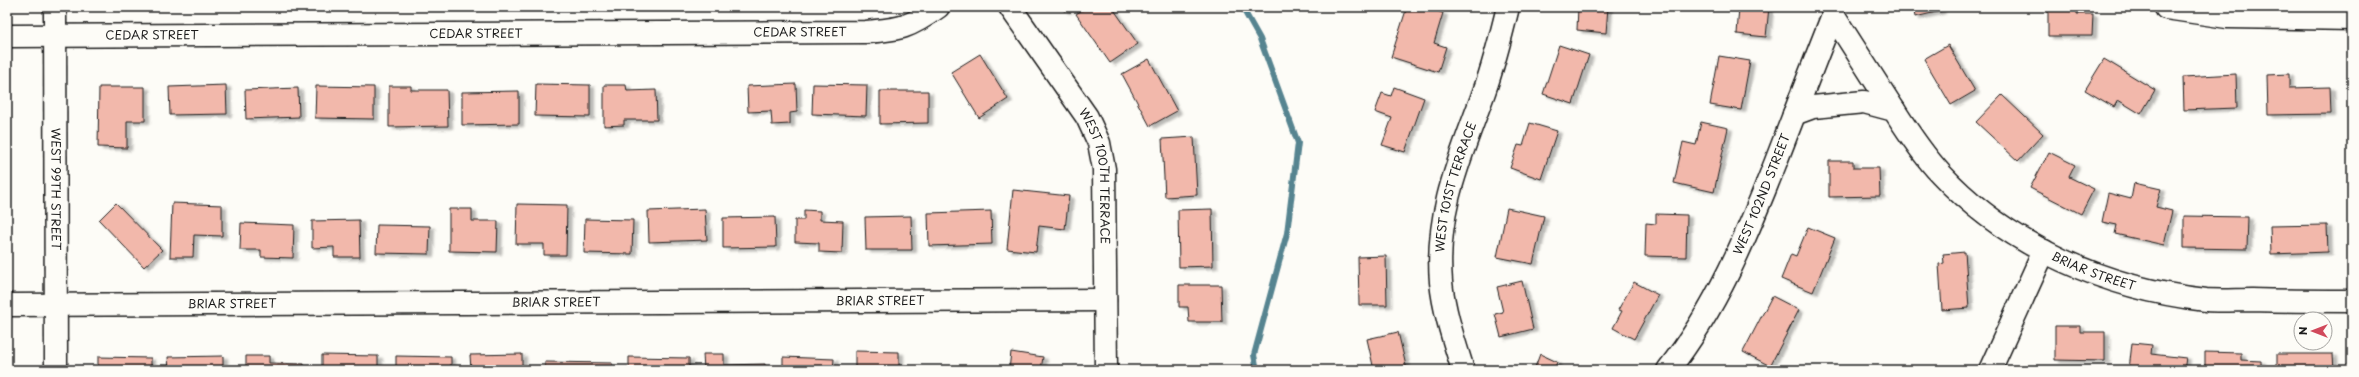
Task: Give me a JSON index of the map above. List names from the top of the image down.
{
  "streets": {
    "street": [
      "CEDAR STREET",
      "WEST 100TH TERRACE",
      "WEST 101ST TERRACE",
      "WEST 99TH STREET",
      "WEST 102ND STREET",
      "BRIAR STREET"
    ]
  },
  "crossings": [
    ["CEDAR STREET", "WEST 99TH STREET"],
    ["WEST 100TH TERRACE", "BRIAR STREET"],
    ["WEST 99TH STREET", "BRIAR STREET"],
    ["WEST 102ND STREET", "BRIAR STREET"]
  ],
  "north": "left"
}
